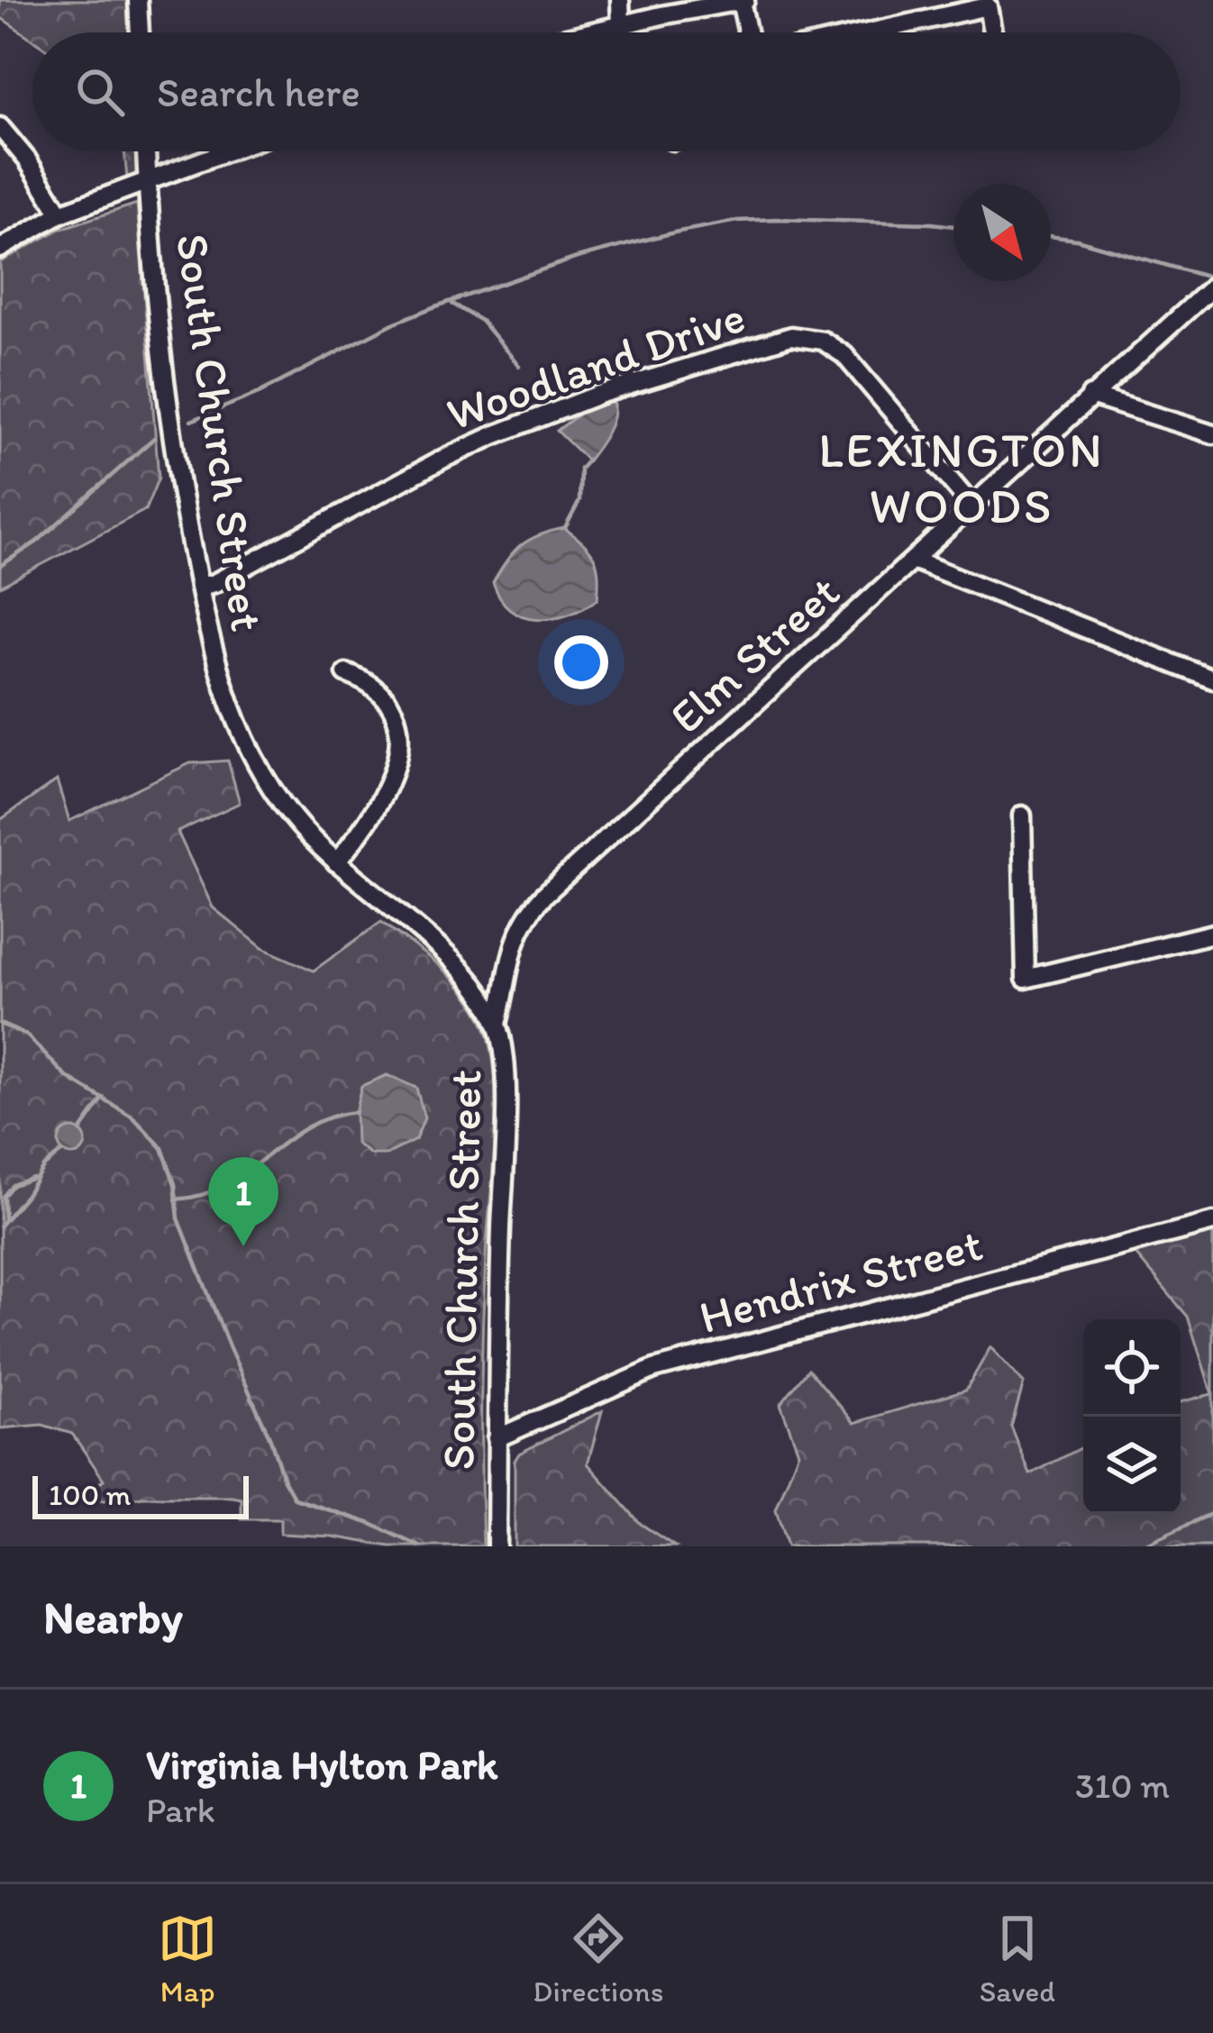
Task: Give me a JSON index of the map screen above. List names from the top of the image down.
{
  "streets": {
    "street": [
      "Woodland Drive",
      "South Church Street",
      "Elm Street",
      "Hendrix Street"
    ]
  },
  "crossings": [
    ["Woodland Drive", "South Church Street"],
    ["Woodland Drive", "Elm Street"],
    ["South Church Street", "Elm Street"],
    ["South Church Street", "Hendrix Street"]
  ],
  "districts": ["LEXINGTON WOODS"],
  "scale_bar": "100 m",
  "north": "bottom right",
  "page": {
    "search": "Search here",
    "pins": "1",
    "scale": "100 m",
    "heading": "Nearby",
    "list": [
      {
        "mark": "1",
        "name": "Virginia Hylton Park",
        "note": "Park",
        "value": "310 m"
      }
    ],
    "nav": ["Map", "Directions", "Saved"]
  }
}
